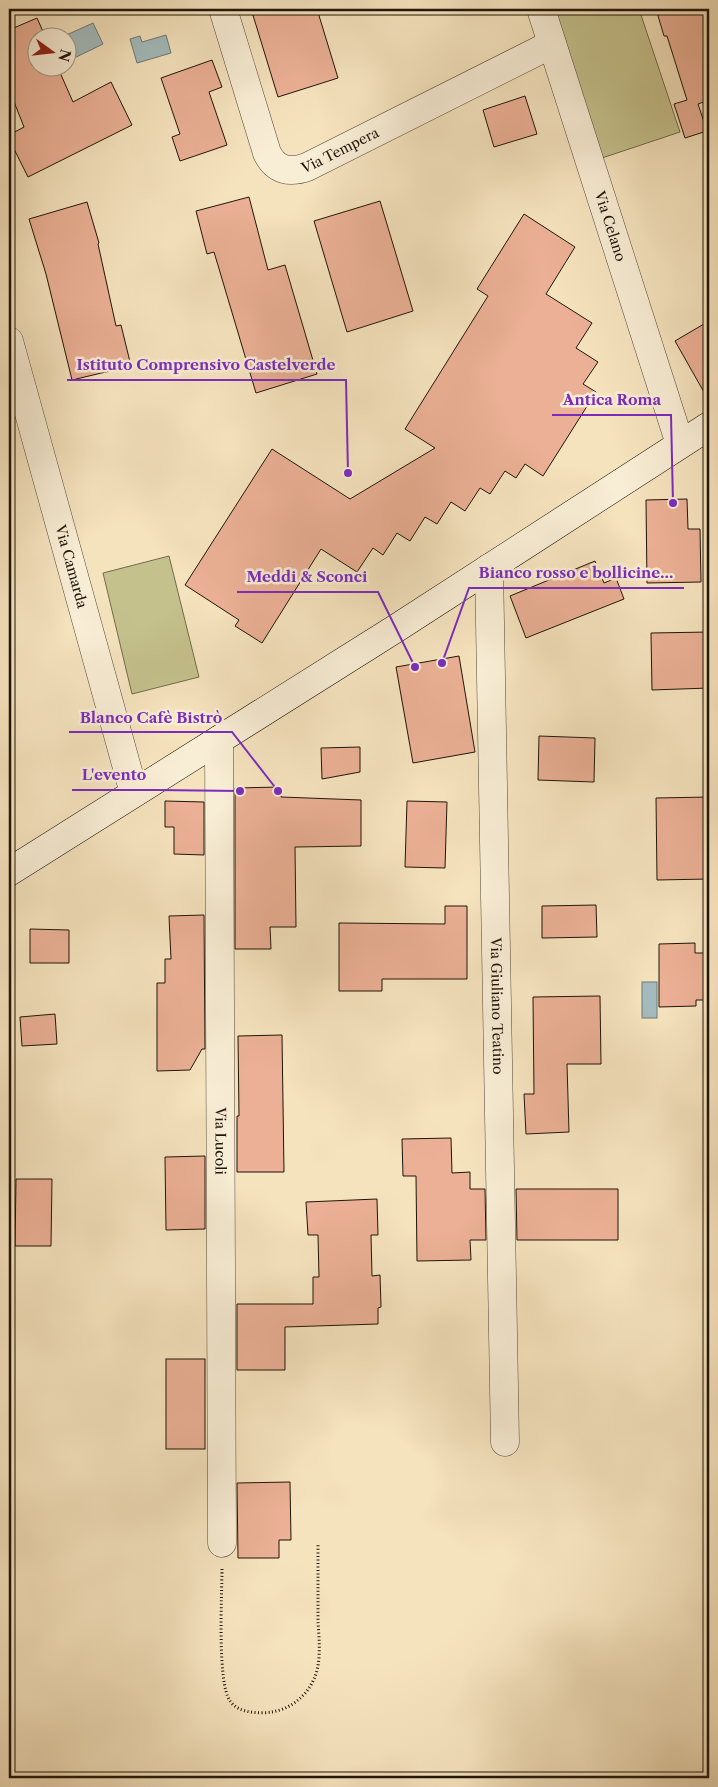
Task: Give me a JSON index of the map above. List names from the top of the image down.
{
  "streets": {
    "street": [
      "Via Tempera",
      "Via Celano",
      "Via Camarda",
      "Via Giuliano Teatino",
      "Via Lucoli"
    ]
  },
  "crossings": [
    ["Via Tempera", "Via Celano"]
  ],
  "places": [
    "Istituto Comprensivo Castelverde",
    "Antica Roma",
    "Bianco rosso e bollicine…",
    "Meddi & Sconci",
    "L'evento",
    "Blanco Cafè Bistrò"
  ],
  "north": "right"
}
